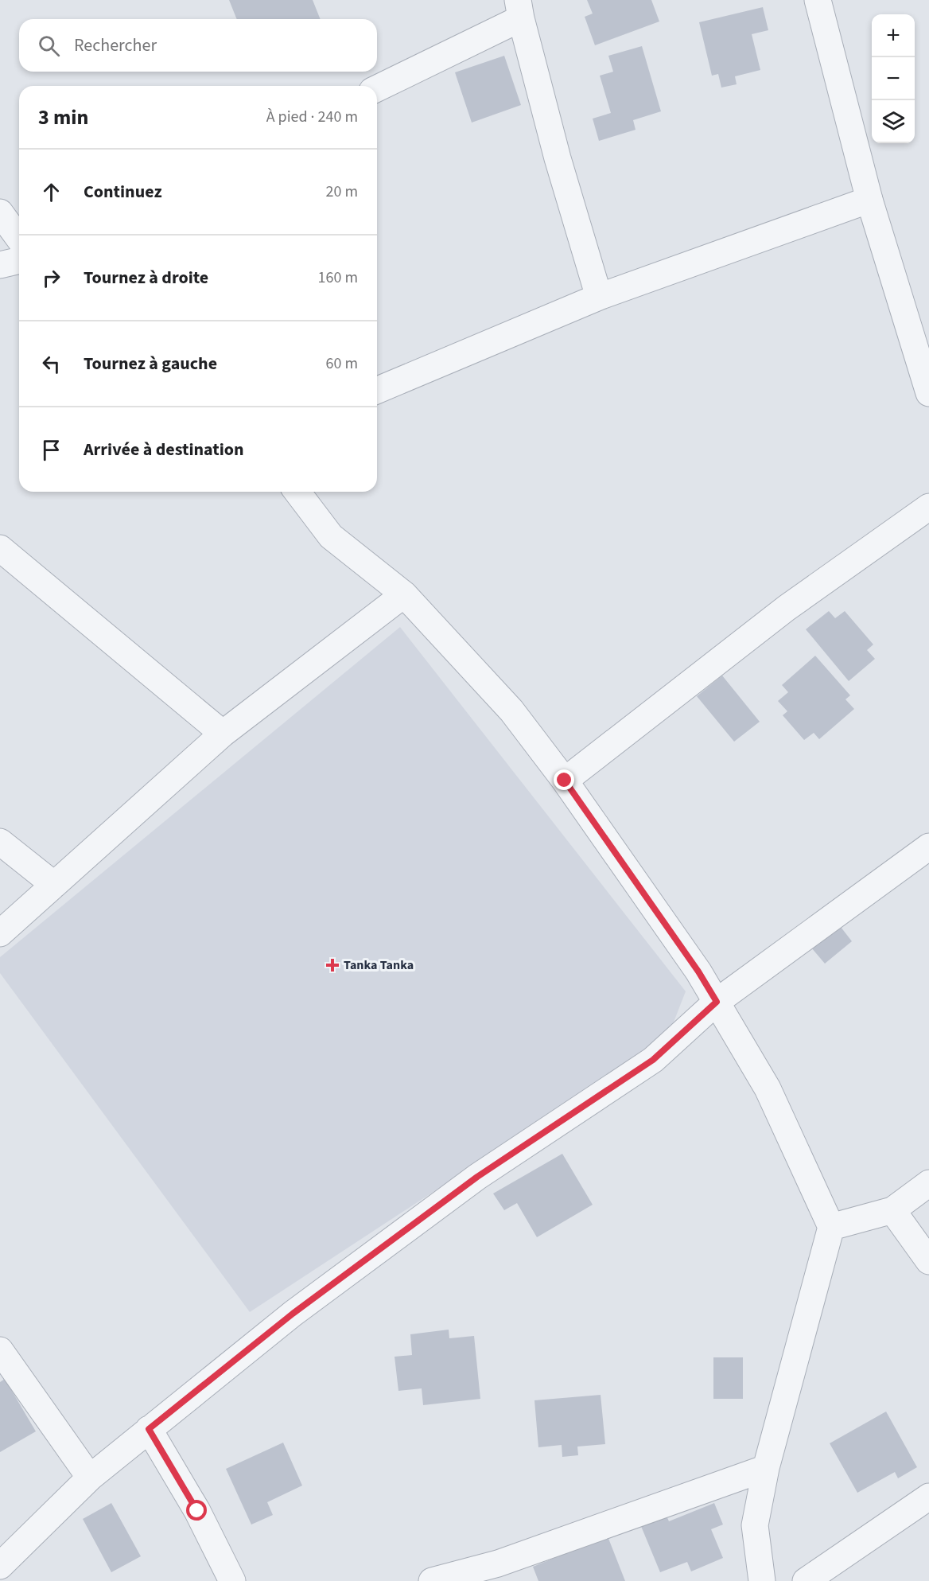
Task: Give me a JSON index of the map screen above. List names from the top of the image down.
{
  "places": {
    "health": ["Tanka Tanka"]
  },
  "page": {
    "map_buttons": ["+", "−"],
    "search": "Rechercher",
    "heading": ["3 min", "À pied · 240 m"],
    "list": [
      ["Continuez", "20 m"],
      ["Tournez à droite", "160 m"],
      ["Tournez à gauche", "60 m"],
      "Arrivée à destination"
    ]
  }
}
